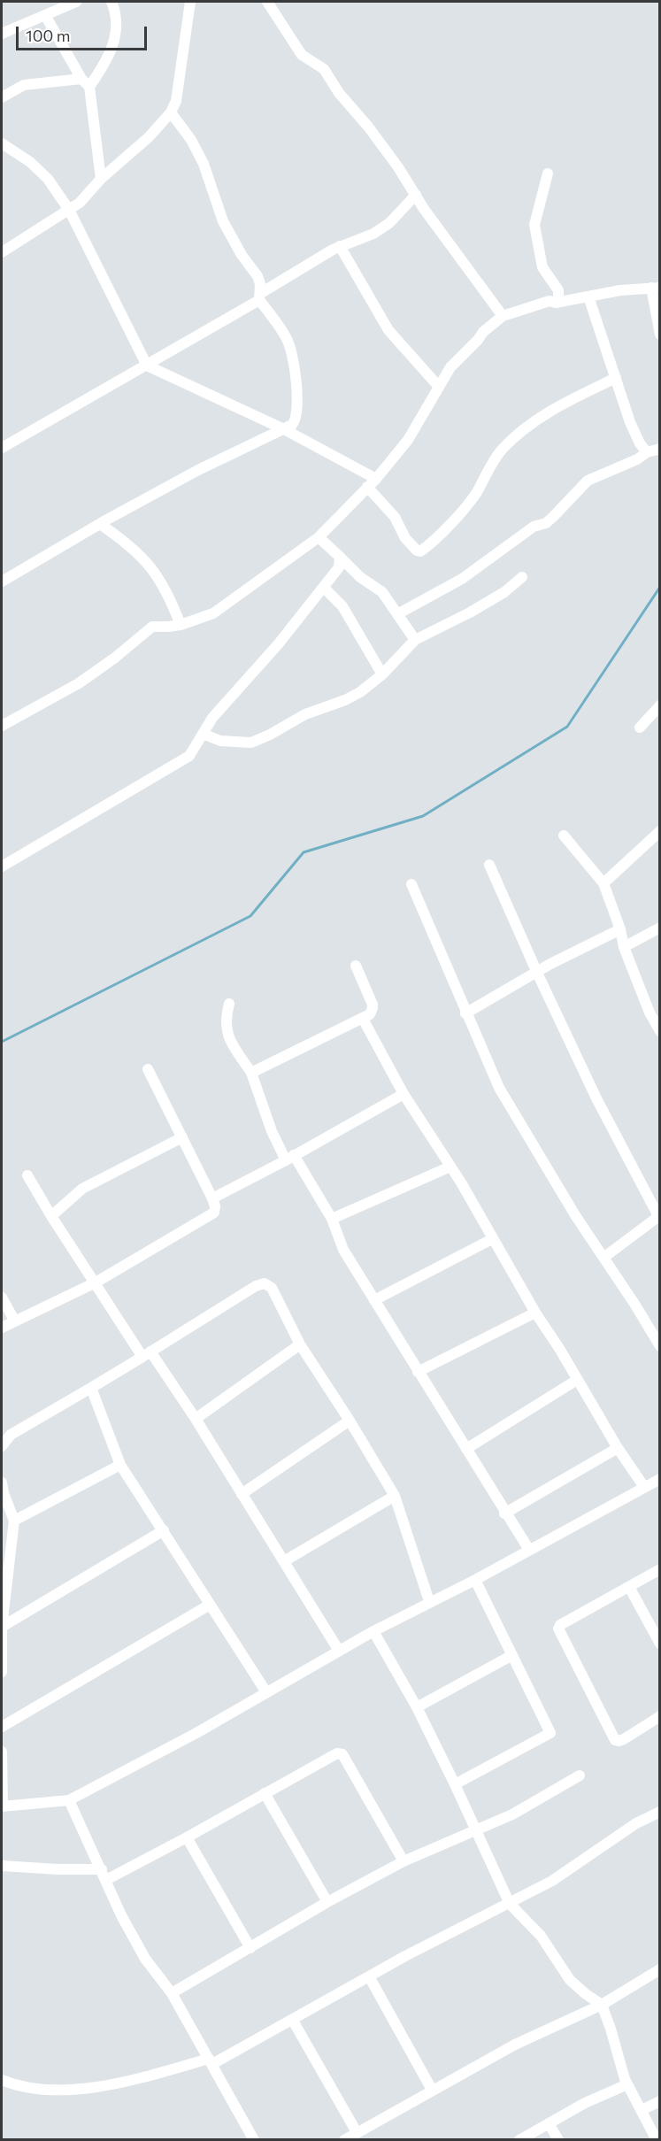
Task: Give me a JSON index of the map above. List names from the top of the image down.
{
  "scale_bar": "100 m"
}
